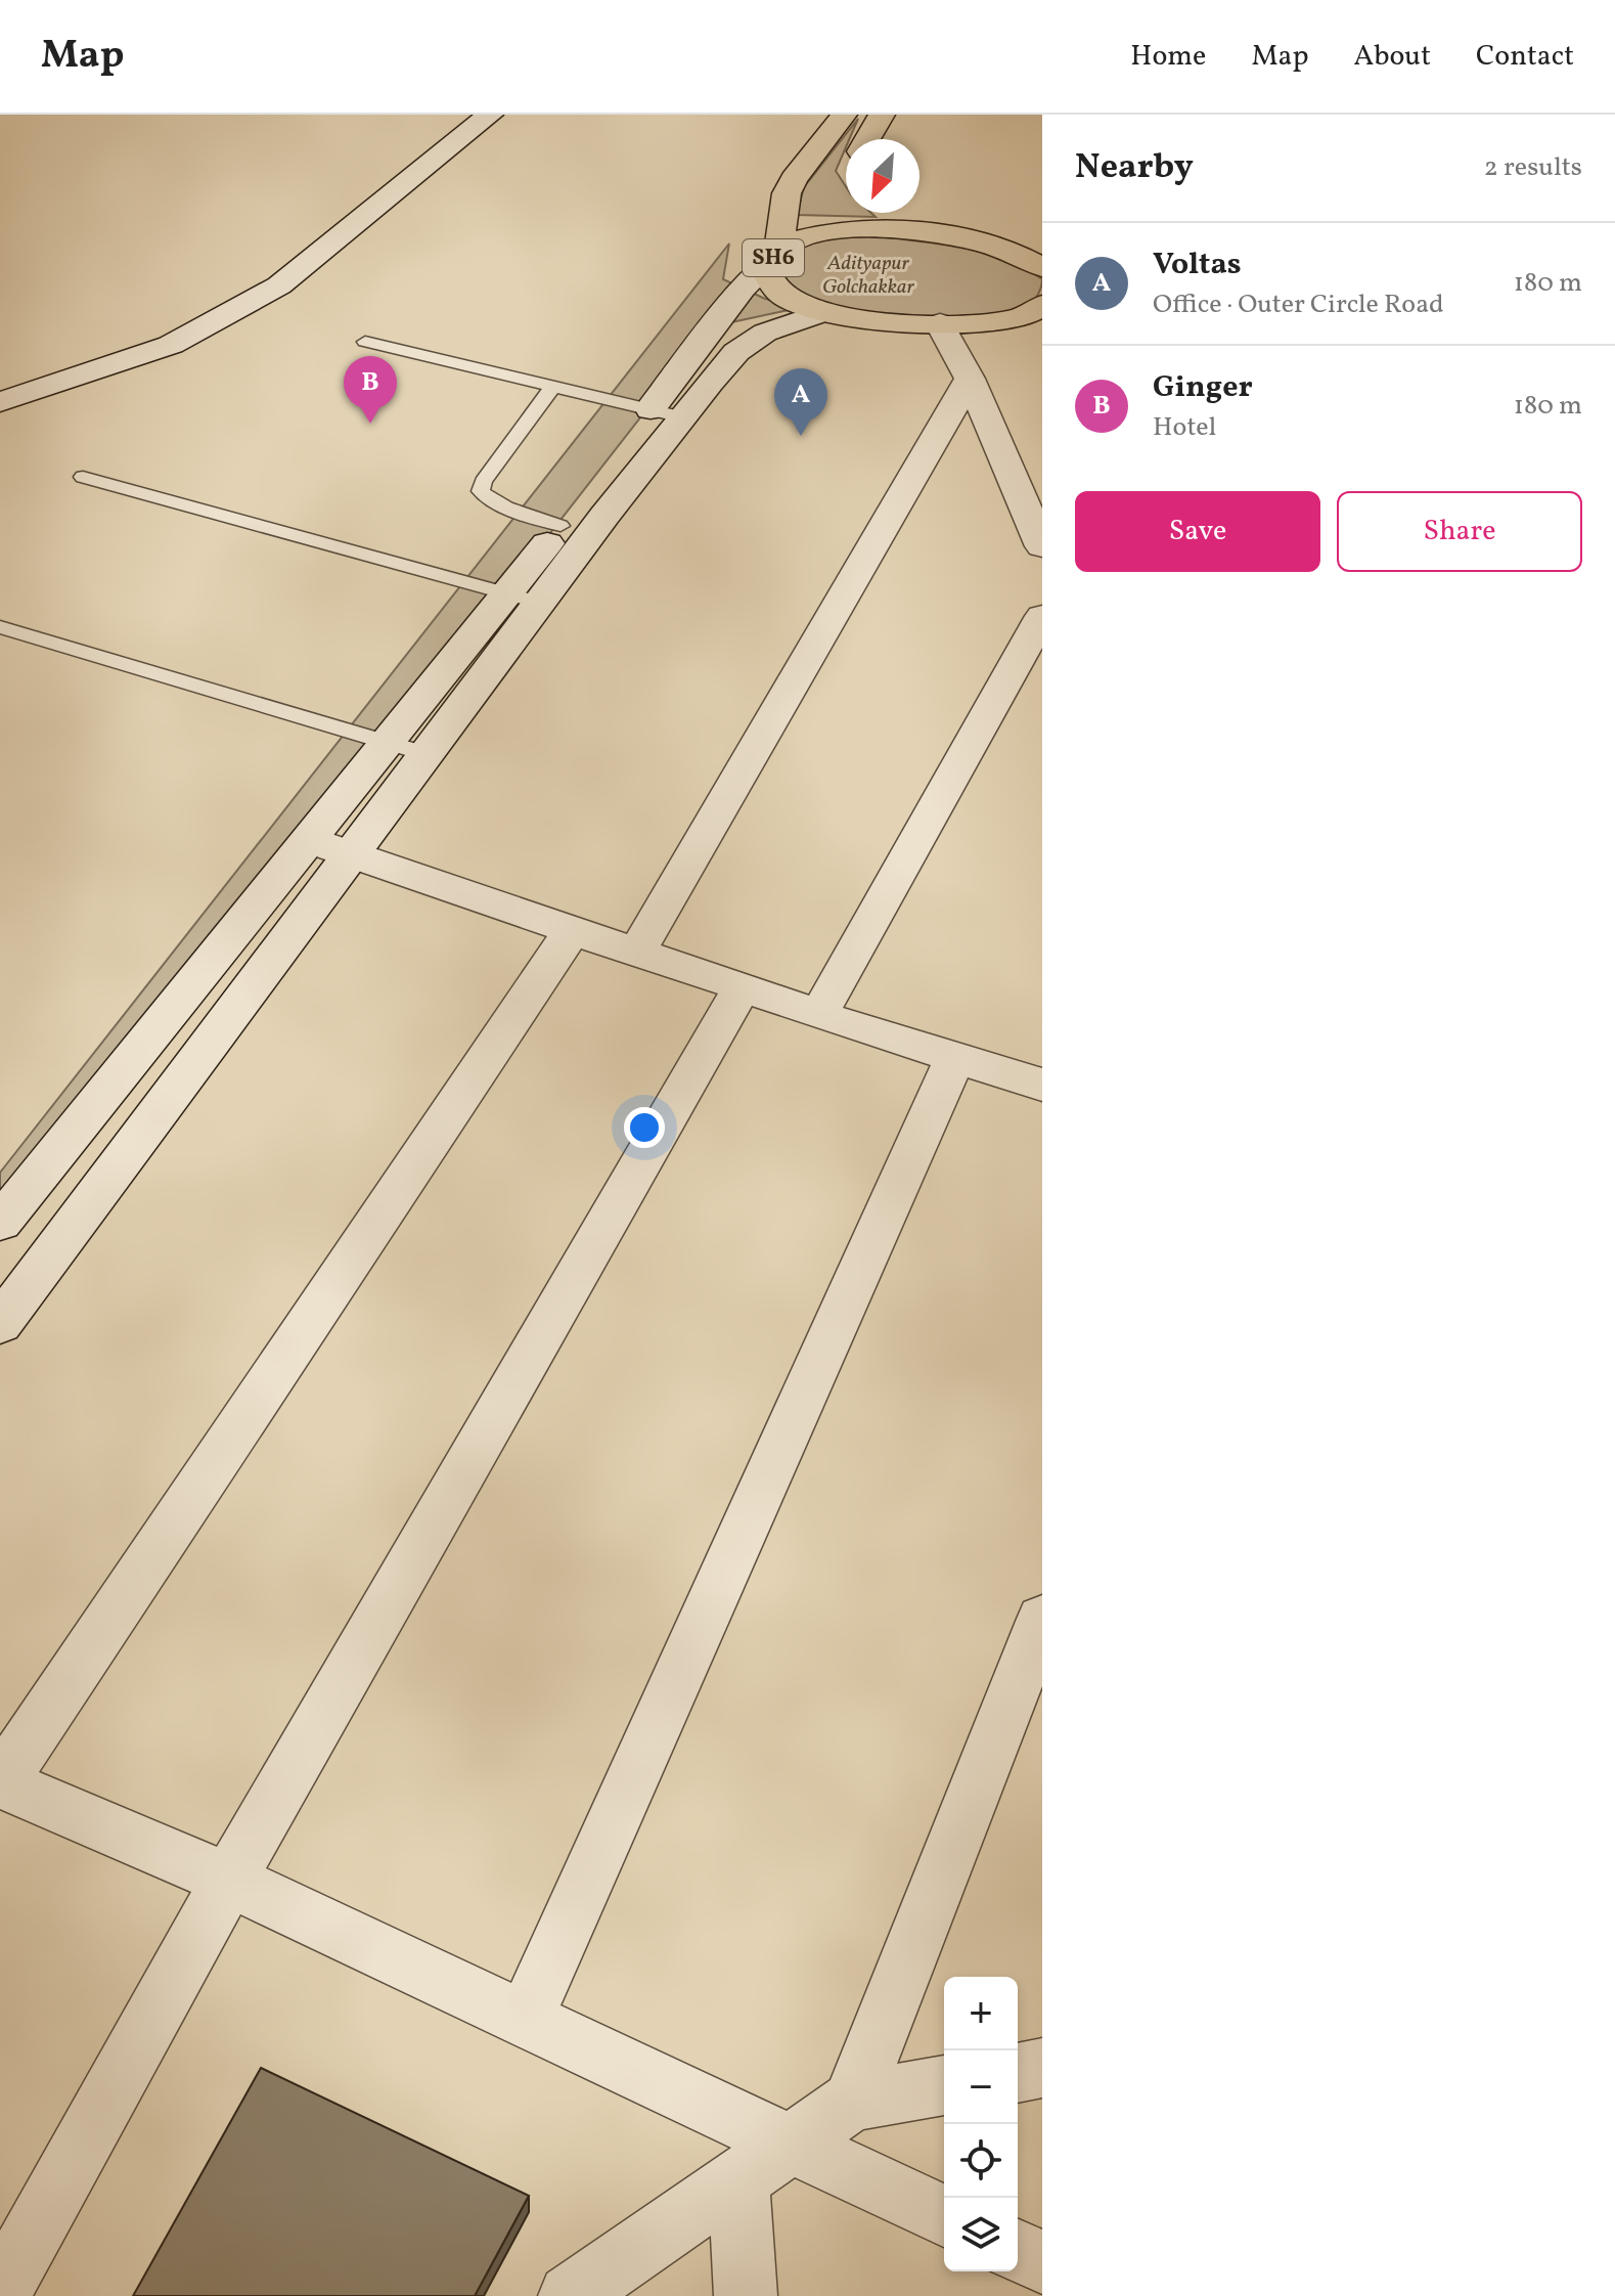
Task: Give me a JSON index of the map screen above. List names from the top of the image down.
{
  "streets": {
    "main road": ["SH6"]
  },
  "parks": ["Adityapur Golchakkar"],
  "north": "bottom left",
  "page": {
    "header": "Map",
    "nav": [
      "Home",
      "Map",
      "About",
      "Contact"
    ],
    "heading": ["Nearby", "2 results"],
    "list": [
      {
        "mark": "A",
        "name": "Voltas",
        "note": "Office · Outer Circle Road",
        "value": "180 m"
      },
      {
        "mark": "B",
        "name": "Ginger",
        "note": "Hotel",
        "value": "180 m"
      }
    ],
    "pins": ["B", "A"],
    "buttons": ["Save", "Share"],
    "map_buttons": ["+", "−"]
  }
}
